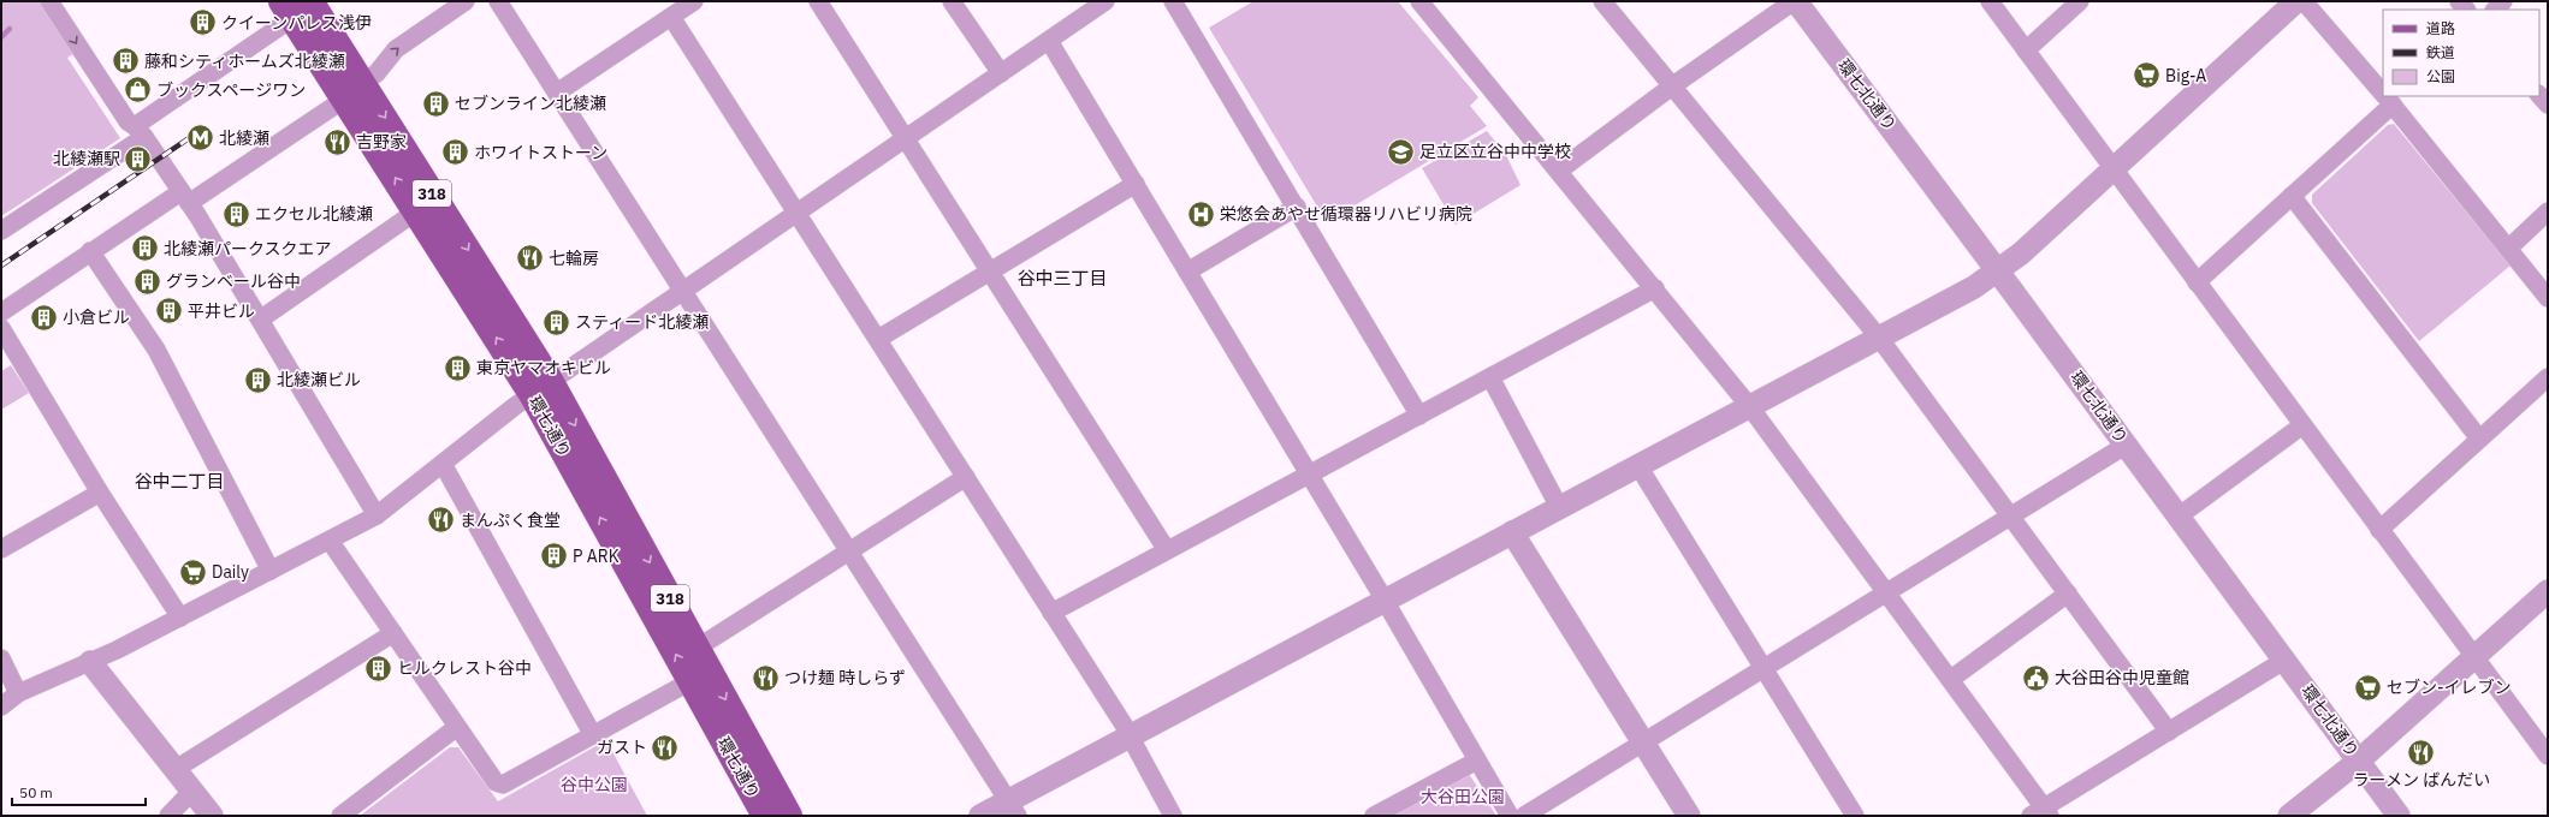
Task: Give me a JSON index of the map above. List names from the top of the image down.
{
  "streets": {
    "main road": ["318", "環七通り"],
    "street": ["環七北通り"]
  },
  "districts": ["谷中三丁目", "谷中二丁目"],
  "parks": ["谷中公園", "大谷田公園"],
  "places": {
    "building": [
      "クイーンパレス浅伊",
      "藤和シティホームズ北綾瀬",
      "セブンライン北綾瀬",
      "ホワイトストーン",
      "北綾瀬駅",
      "エクセル北綾瀬",
      "北綾瀬パークスクエア",
      "グランベール谷中",
      "平井ビル",
      "小倉ビル",
      "スティード北綾瀬",
      "東京ヤマオキビル",
      "北綾瀬ビル",
      "P ARK",
      "ヒルクレスト谷中"
    ],
    "supermarket": ["Big-A", "Daily", "セブン-イレブン"],
    "shop": ["ブックスページワン"],
    "metro station": ["北綾瀬"],
    "restaurant": [
      "吉野家",
      "七輪房",
      "まんぷく食堂",
      "つけ麺 時しらず",
      "ガスト",
      "ラーメン ばんだい"
    ],
    "school or university": ["足立区立谷中中学校"],
    "hospital": ["栄悠会あやせ循環器リハビリ病院"],
    "public building": ["大谷田谷中児童館"]
  },
  "legend": ["道路", "鉄道", "公園"],
  "scale_bar": "50 m"
}
